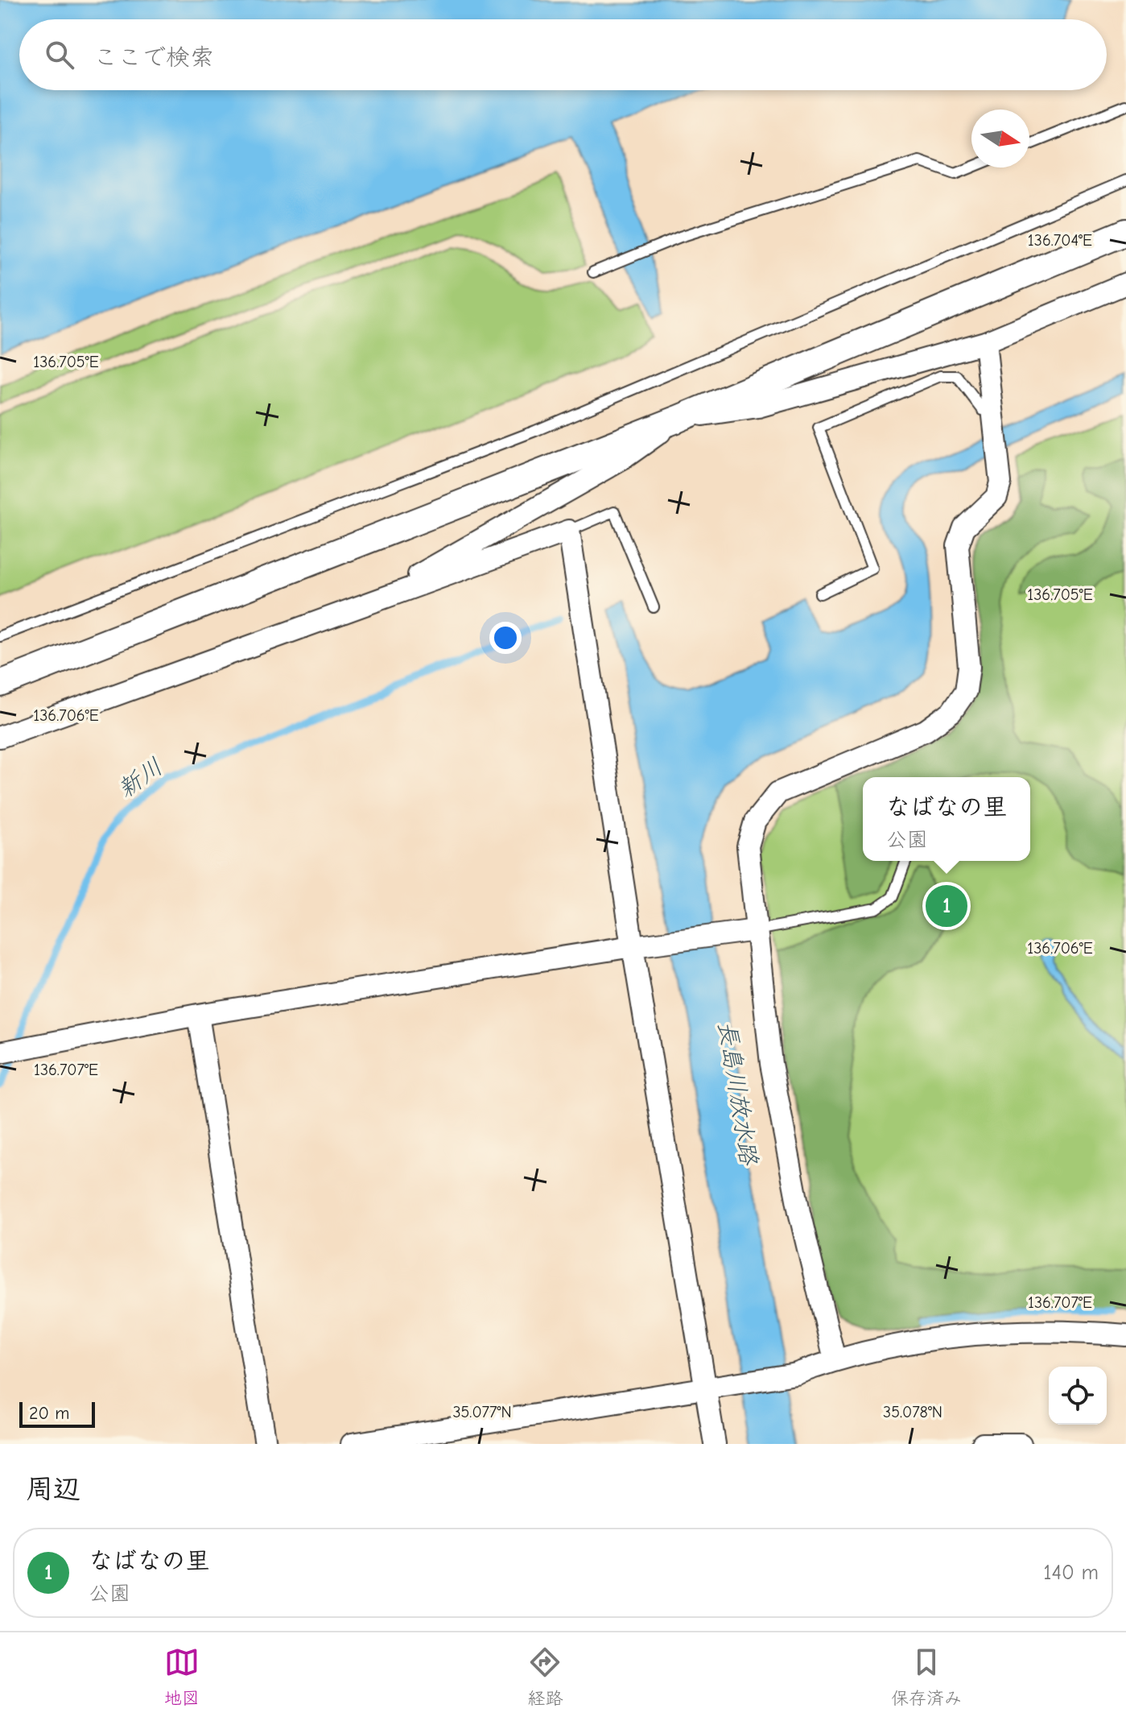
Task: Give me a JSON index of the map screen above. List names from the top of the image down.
{
  "water": ["新川", "長島川放水路"],
  "scale_bar": "20 m",
  "north": "right",
  "page": {
    "search": "ここで検索",
    "popup": ["なばなの里", "公園"],
    "pins": "1",
    "scale": "20 m",
    "heading": "周辺",
    "list": [
      {
        "mark": "1",
        "name": "なばなの里",
        "note": "公園",
        "value": "140 m"
      }
    ],
    "nav": ["地図", "経路", "保存済み"]
  },
  "coordinates": [
    "136.704°E",
    "136.705°E",
    "136.706°E",
    "136.707°E",
    "35.077°N",
    "35.078°N"
  ]
}
